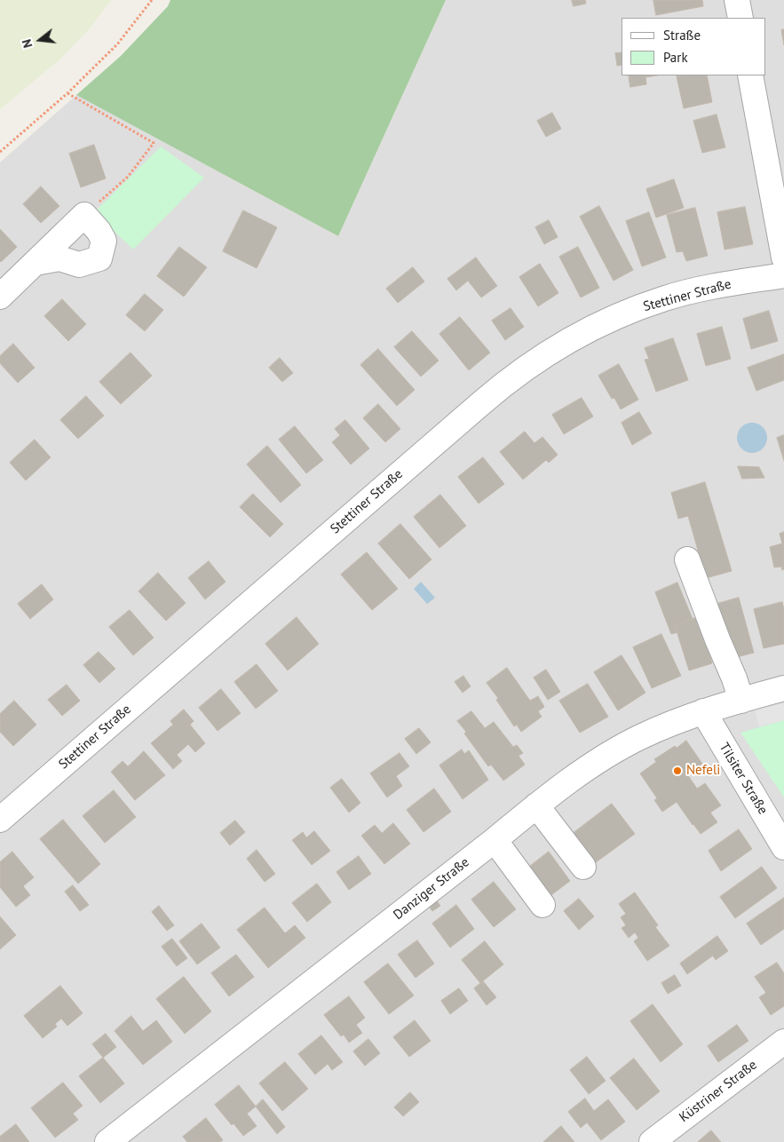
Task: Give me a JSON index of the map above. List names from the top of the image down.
{
  "streets": {
    "street": [
      "Stettiner Straße",
      "Tilsiter Straße",
      "Danziger Straße",
      "Küstriner Straße"
    ]
  },
  "crossings": [
    ["Tilsiter Straße", "Danziger Straße"]
  ],
  "places": ["Nefeli"],
  "legend": ["Straße", "Park"],
  "north": "left"
}
